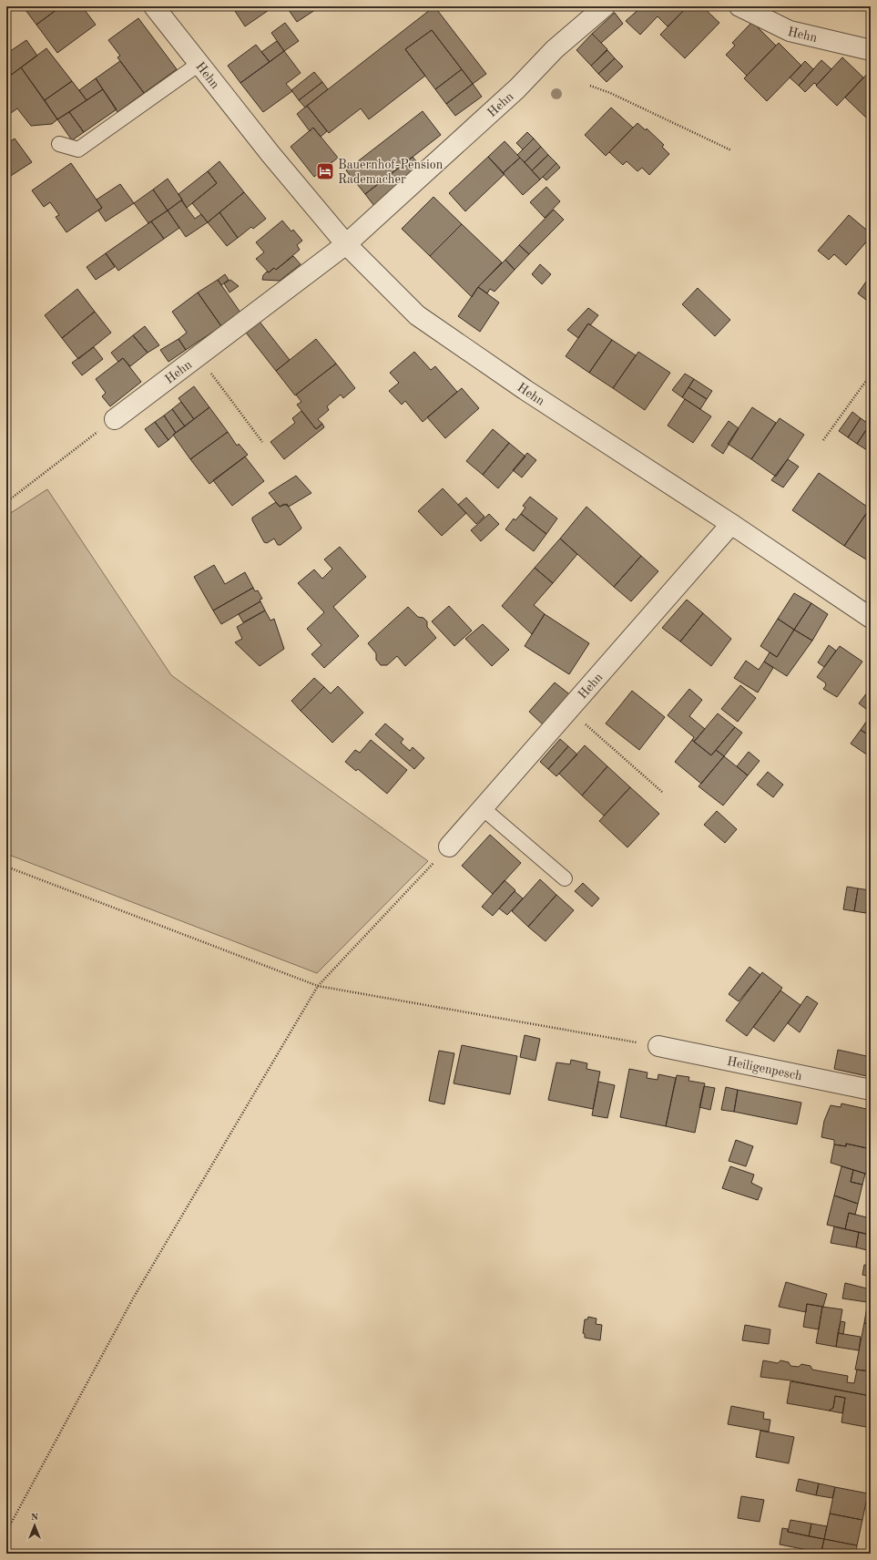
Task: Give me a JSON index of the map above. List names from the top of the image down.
{
  "streets": {
    "street": ["Hehn", "Heiligenpesch"]
  },
  "places": {
    "hotel": ["Bauernhof-Pension Rademacher"]
  },
  "north": "top"
}
